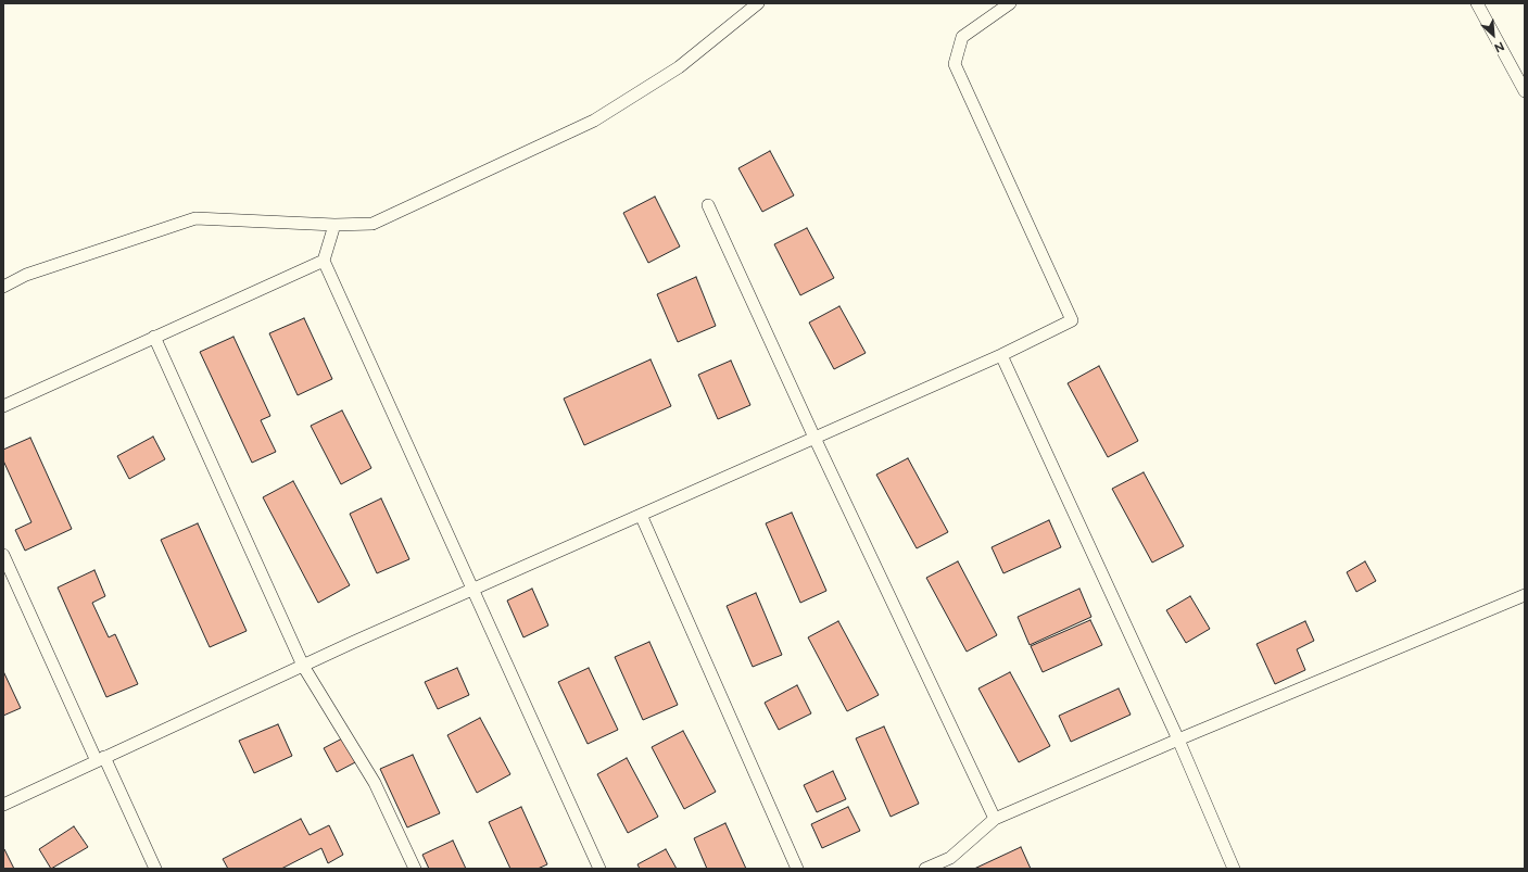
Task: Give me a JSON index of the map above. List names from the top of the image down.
{
  "north": "bottom right"
}
